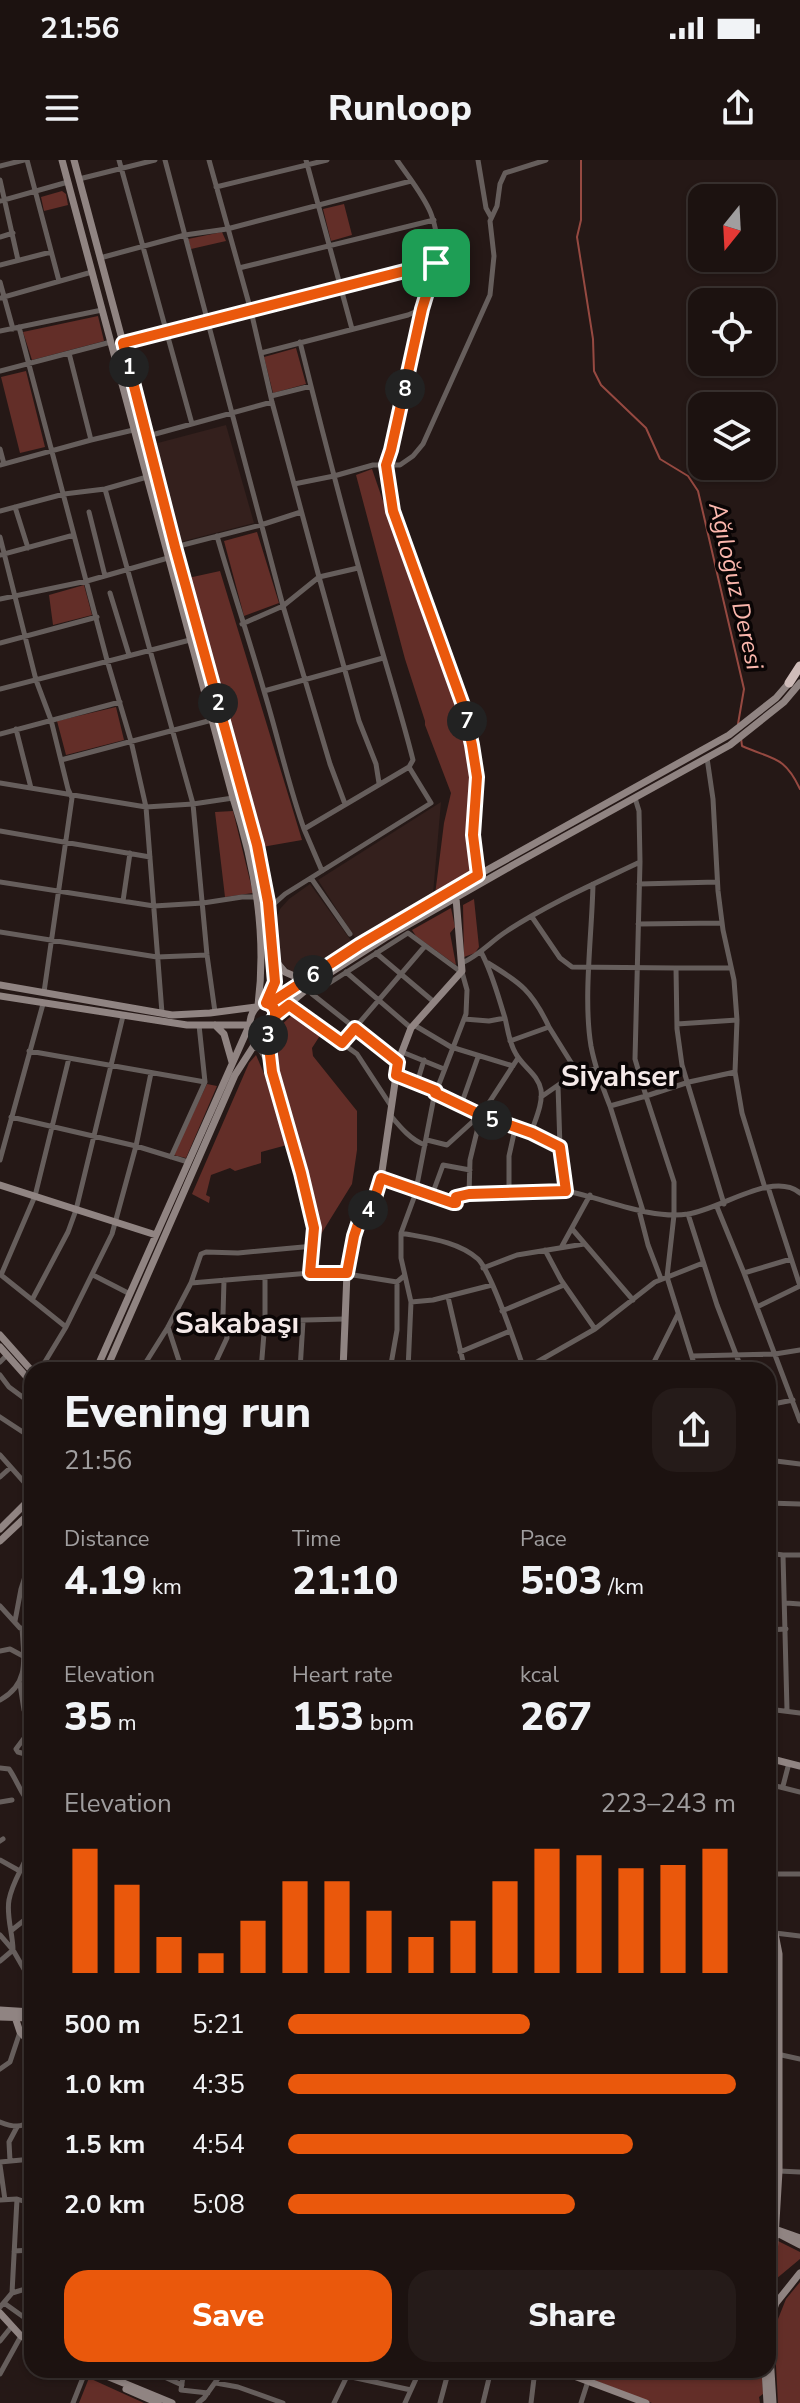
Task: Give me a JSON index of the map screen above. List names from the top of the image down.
{
  "districts": ["Siyahser", "Sakabaşı"],
  "water": ["Ağıloğuz Deresi"],
  "north": "bottom",
  "page": {
    "status": "21:56",
    "header": "Runloop",
    "pins": [
      "1",
      "8",
      "2",
      "7",
      "6",
      "3",
      "5",
      "4"
    ],
    "heading": ["Evening run", "21:56"],
    "stats": [
      ["Distance", "4.19 km"],
      ["Time", "21:10"],
      ["Pace", "5:03 /km"],
      ["Elevation", "35 m"],
      ["Heart rate", "153 bpm"],
      ["kcal", "267"]
    ],
    "chart": ["Elevation", "223–243 m"],
    "list": [
      {
        "name": "500 m",
        "note": "5:21"
      },
      {
        "name": "1.0 km",
        "note": "4:35"
      },
      {
        "name": "1.5 km",
        "note": "4:54"
      },
      {
        "name": "2.0 km",
        "note": "5:08"
      }
    ],
    "buttons": ["Save", "Share"]
  }
}
